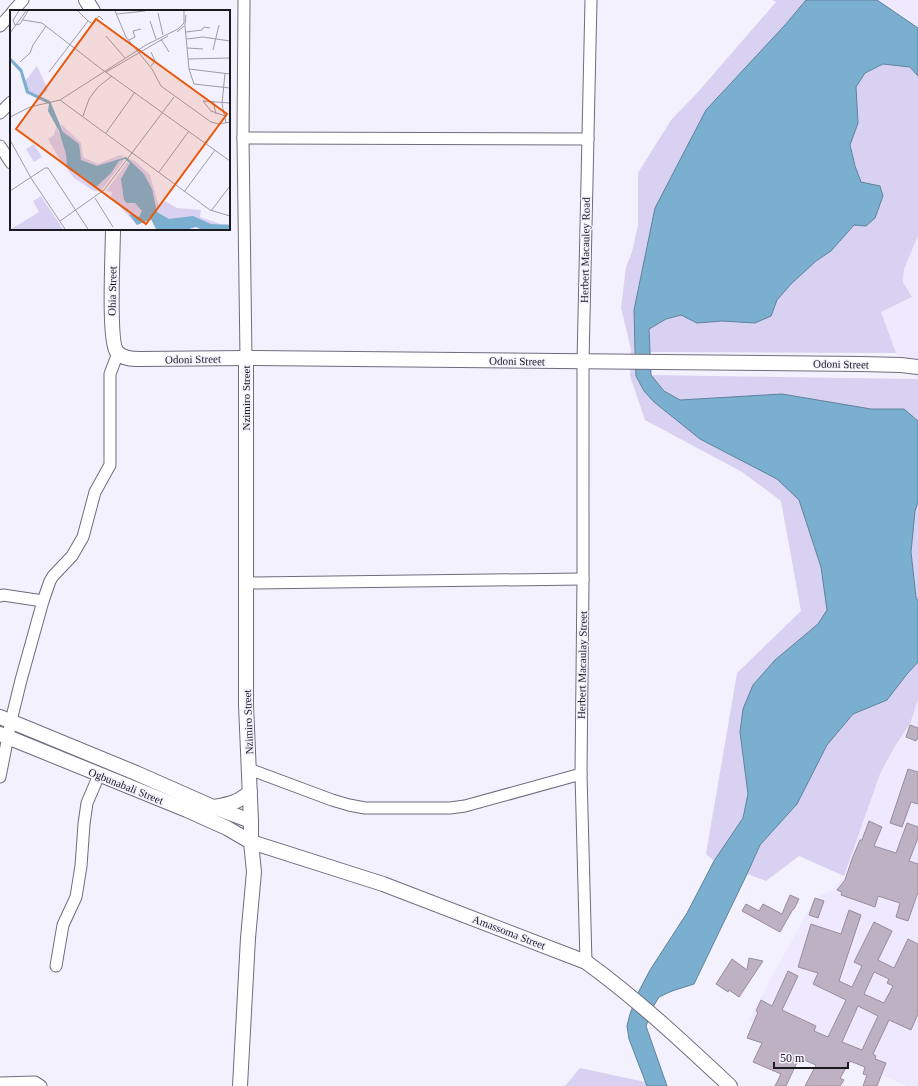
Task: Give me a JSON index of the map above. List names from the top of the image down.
{
  "streets": {
    "street": [
      "Herbert Macauley Road",
      "Ohia Street",
      "Odoni Street",
      "Nzimiro Street",
      "Herbert Macaulay Street",
      "Ogbunabali Street",
      "Amassoma Street"
    ]
  },
  "crossings": [
    ["Herbert Macauley Road", "Odoni Street"],
    ["Herbert Macauley Road", "Herbert Macaulay Street"],
    ["Ohia Street", "Odoni Street"],
    ["Odoni Street", "Nzimiro Street"],
    ["Odoni Street", "Herbert Macaulay Street"],
    ["Nzimiro Street", "Ogbunabali Street"],
    ["Nzimiro Street", "Amassoma Street"],
    ["Herbert Macaulay Street", "Amassoma Street"],
    ["Ogbunabali Street", "Amassoma Street"]
  ],
  "scale_bar": "50 m"
}
